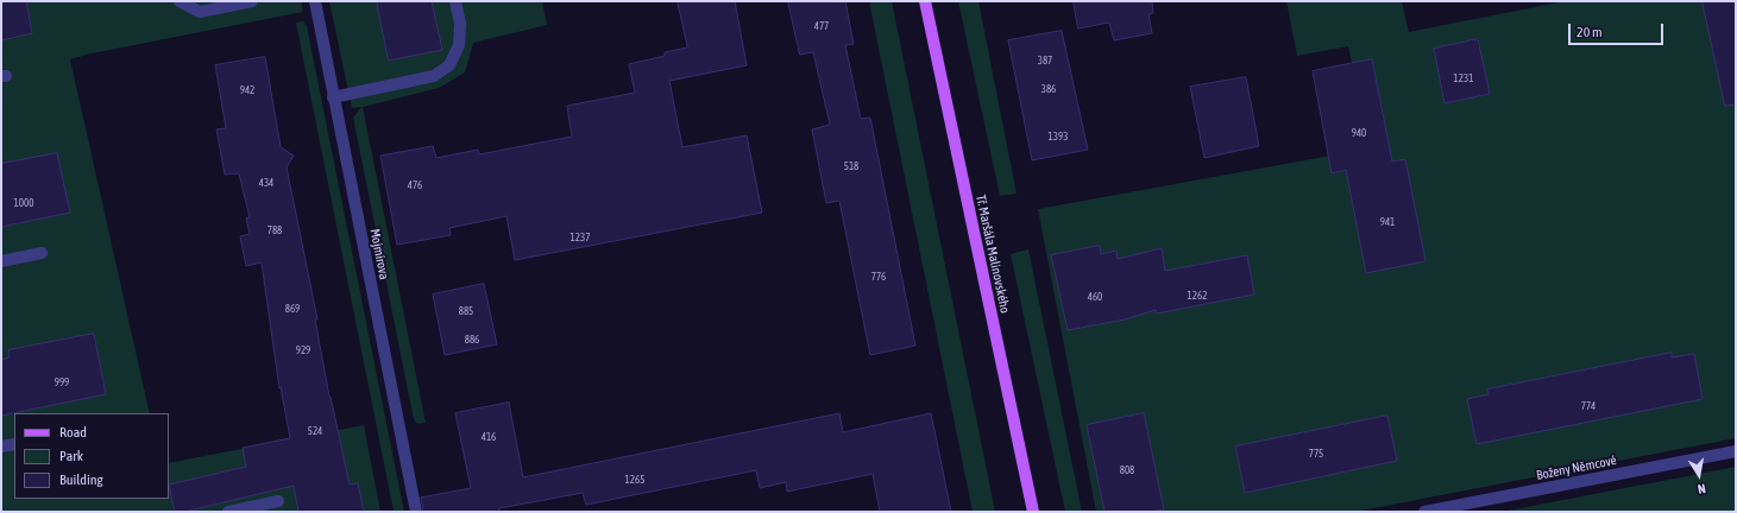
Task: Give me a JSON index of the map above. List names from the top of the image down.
{
  "streets": {
    "main road": ["Tř. Maršála Malinovského"],
    "street": ["Mojmírova", "Boženy Němcové"]
  },
  "house_numbers": [
    "477",
    "387",
    "1231",
    "386",
    "942",
    "940",
    "1393",
    "518",
    "434",
    "476",
    "1000",
    "941",
    "788",
    "1237",
    "776",
    "1262",
    "460",
    "869",
    "885",
    "886",
    "929",
    "999",
    "774",
    "524",
    "416",
    "775",
    "808",
    "1265"
  ],
  "legend": ["Road", "Park", "Building"],
  "scale_bar": "20 m",
  "north": "bottom"
}
